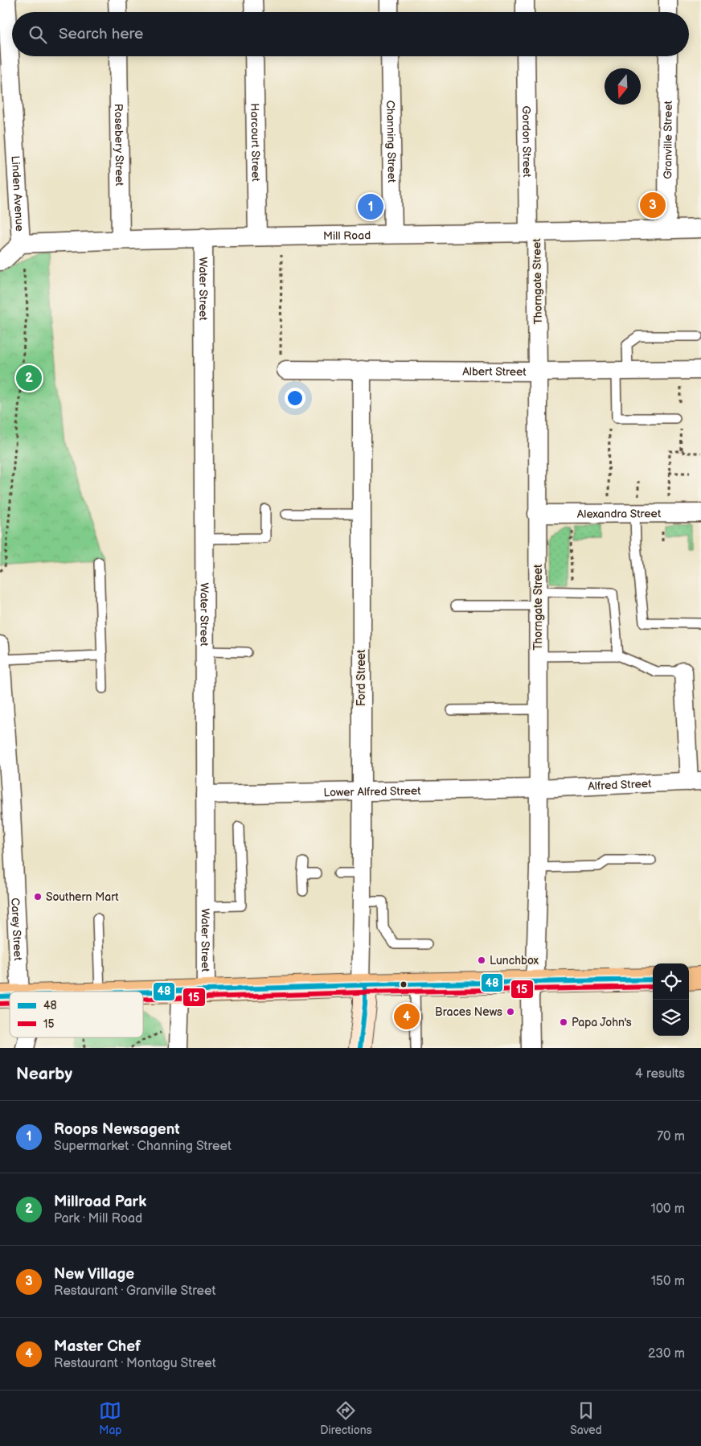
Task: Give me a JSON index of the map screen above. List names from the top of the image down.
{
  "streets": {
    "street": [
      "Granville Street",
      "Gordon Street",
      "Channing Street",
      "Harcourt Street",
      "Rosebery Street",
      "Linden Avenue",
      "Mill Road",
      "Thorngate Street",
      "Water Street",
      "Albert Street",
      "Alexandra Street",
      "Ford Street",
      "Alfred Street",
      "Lower Alfred Street",
      "Carey Street"
    ]
  },
  "crossings": [
    ["Granville Street", "Mill Road"],
    ["Gordon Street", "Mill Road"],
    ["Gordon Street", "Thorngate Street"],
    ["Channing Street", "Mill Road"],
    ["Harcourt Street", "Mill Road"],
    ["Rosebery Street", "Mill Road"],
    ["Linden Avenue", "Mill Road"],
    ["Mill Road", "Thorngate Street"],
    ["Mill Road", "Water Street"],
    ["Thorngate Street", "Albert Street"],
    ["Thorngate Street", "Alexandra Street"],
    ["Thorngate Street", "Alfred Street"],
    ["Thorngate Street", "Lower Alfred Street"],
    ["Water Street", "Lower Alfred Street"],
    ["Albert Street", "Ford Street"],
    ["Ford Street", "Lower Alfred Street"],
    ["Alfred Street", "Lower Alfred Street"]
  ],
  "places": [
    "Southern Mart",
    "Lunchbox",
    "Braces News",
    "Papa John's"
  ],
  "lines": ["transit line 48", "transit line 15"],
  "legend": ["48", "15"],
  "north": "bottom",
  "page": {
    "search": "Search here",
    "pins": [
      "3",
      "1",
      "2",
      "4"
    ],
    "heading": ["Nearby", "4 results"],
    "list": [
      {
        "mark": "1",
        "name": "Roops Newsagent",
        "note": "Supermarket · Channing Street",
        "value": "70 m"
      },
      {
        "mark": "2",
        "name": "Millroad Park",
        "note": "Park · Mill Road",
        "value": "100 m"
      },
      {
        "mark": "3",
        "name": "New Village",
        "note": "Restaurant · Granville Street",
        "value": "150 m"
      },
      {
        "mark": "4",
        "name": "Master Chef",
        "note": "Restaurant · Montagu Street",
        "value": "230 m"
      }
    ],
    "nav": ["Map", "Directions", "Saved"]
  }
}
